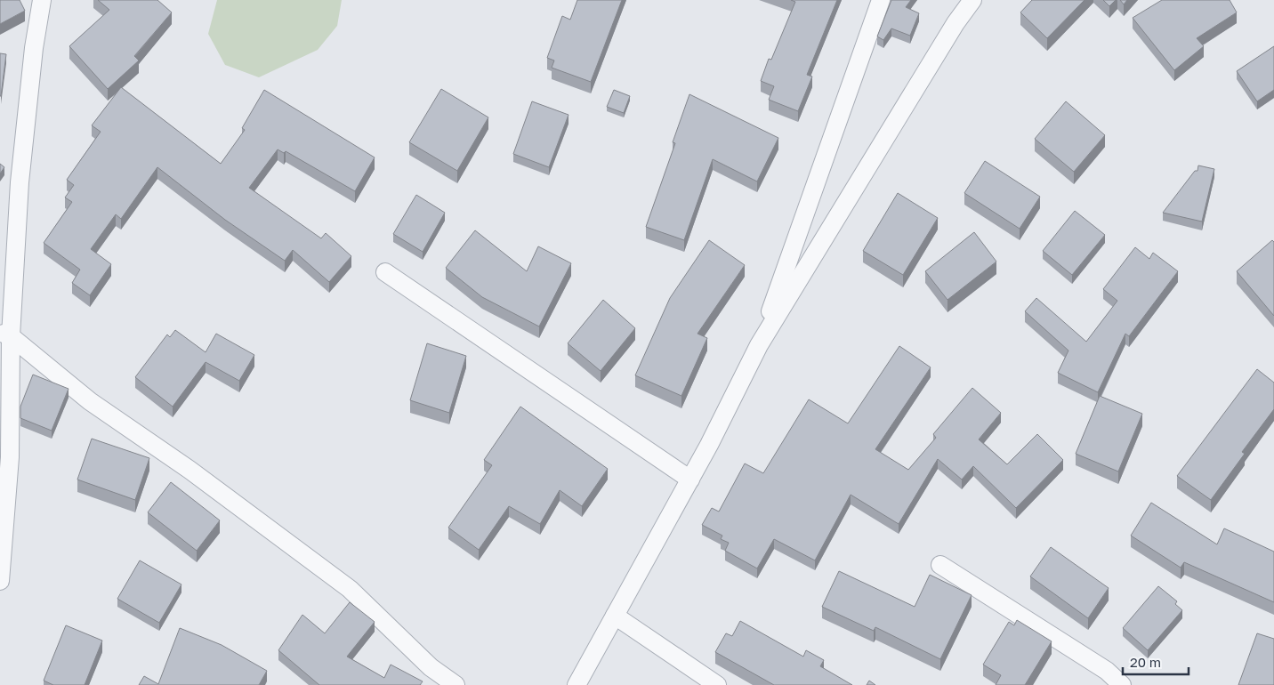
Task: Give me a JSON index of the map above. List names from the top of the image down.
{
  "scale_bar": "20 m"
}
